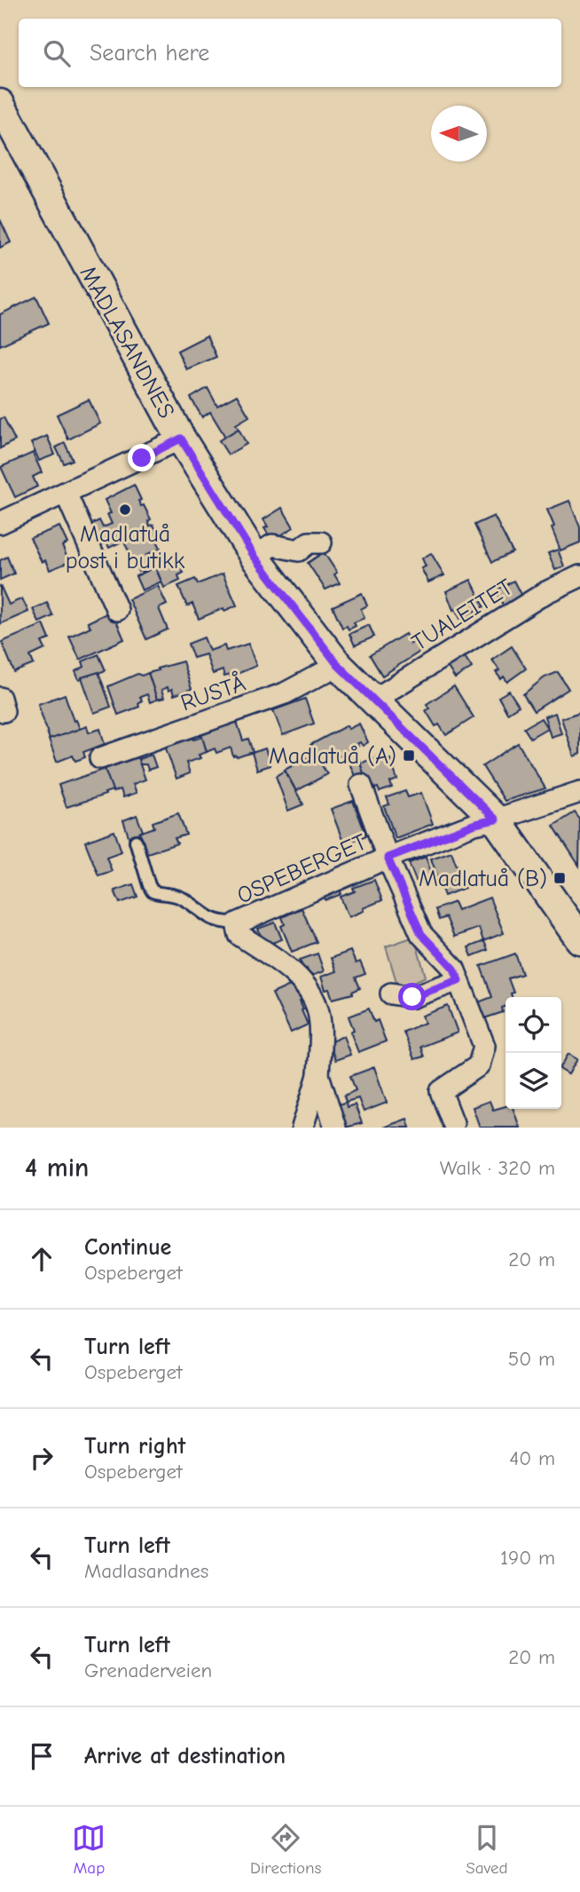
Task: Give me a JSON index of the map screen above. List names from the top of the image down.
{
  "streets": {
    "street": [
      "MADLASANDNES",
      "TUALEITET",
      "RUSTÅ",
      "OSPEBERGET"
    ]
  },
  "crossings": [
    ["MADLASANDNES", "TUALEITET"],
    ["MADLASANDNES", "RUSTÅ"],
    ["MADLASANDNES", "OSPEBERGET"]
  ],
  "places": {
    "other": ["Madlatuå post i butikk"],
    "transit": ["Madlatuå (A)", "Madlatuå (B)"]
  },
  "north": "left",
  "page": {
    "search": "Search here",
    "heading": ["4 min", "Walk · 320 m"],
    "list": [
      ["Continue", "Ospeberget", "20 m"],
      ["Turn left", "Ospeberget", "50 m"],
      ["Turn right", "Ospeberget", "40 m"],
      ["Turn left", "Madlasandnes", "190 m"],
      ["Turn left", "Grenaderveien", "20 m"],
      "Arrive at destination"
    ],
    "nav": ["Map", "Directions", "Saved"]
  }
}
